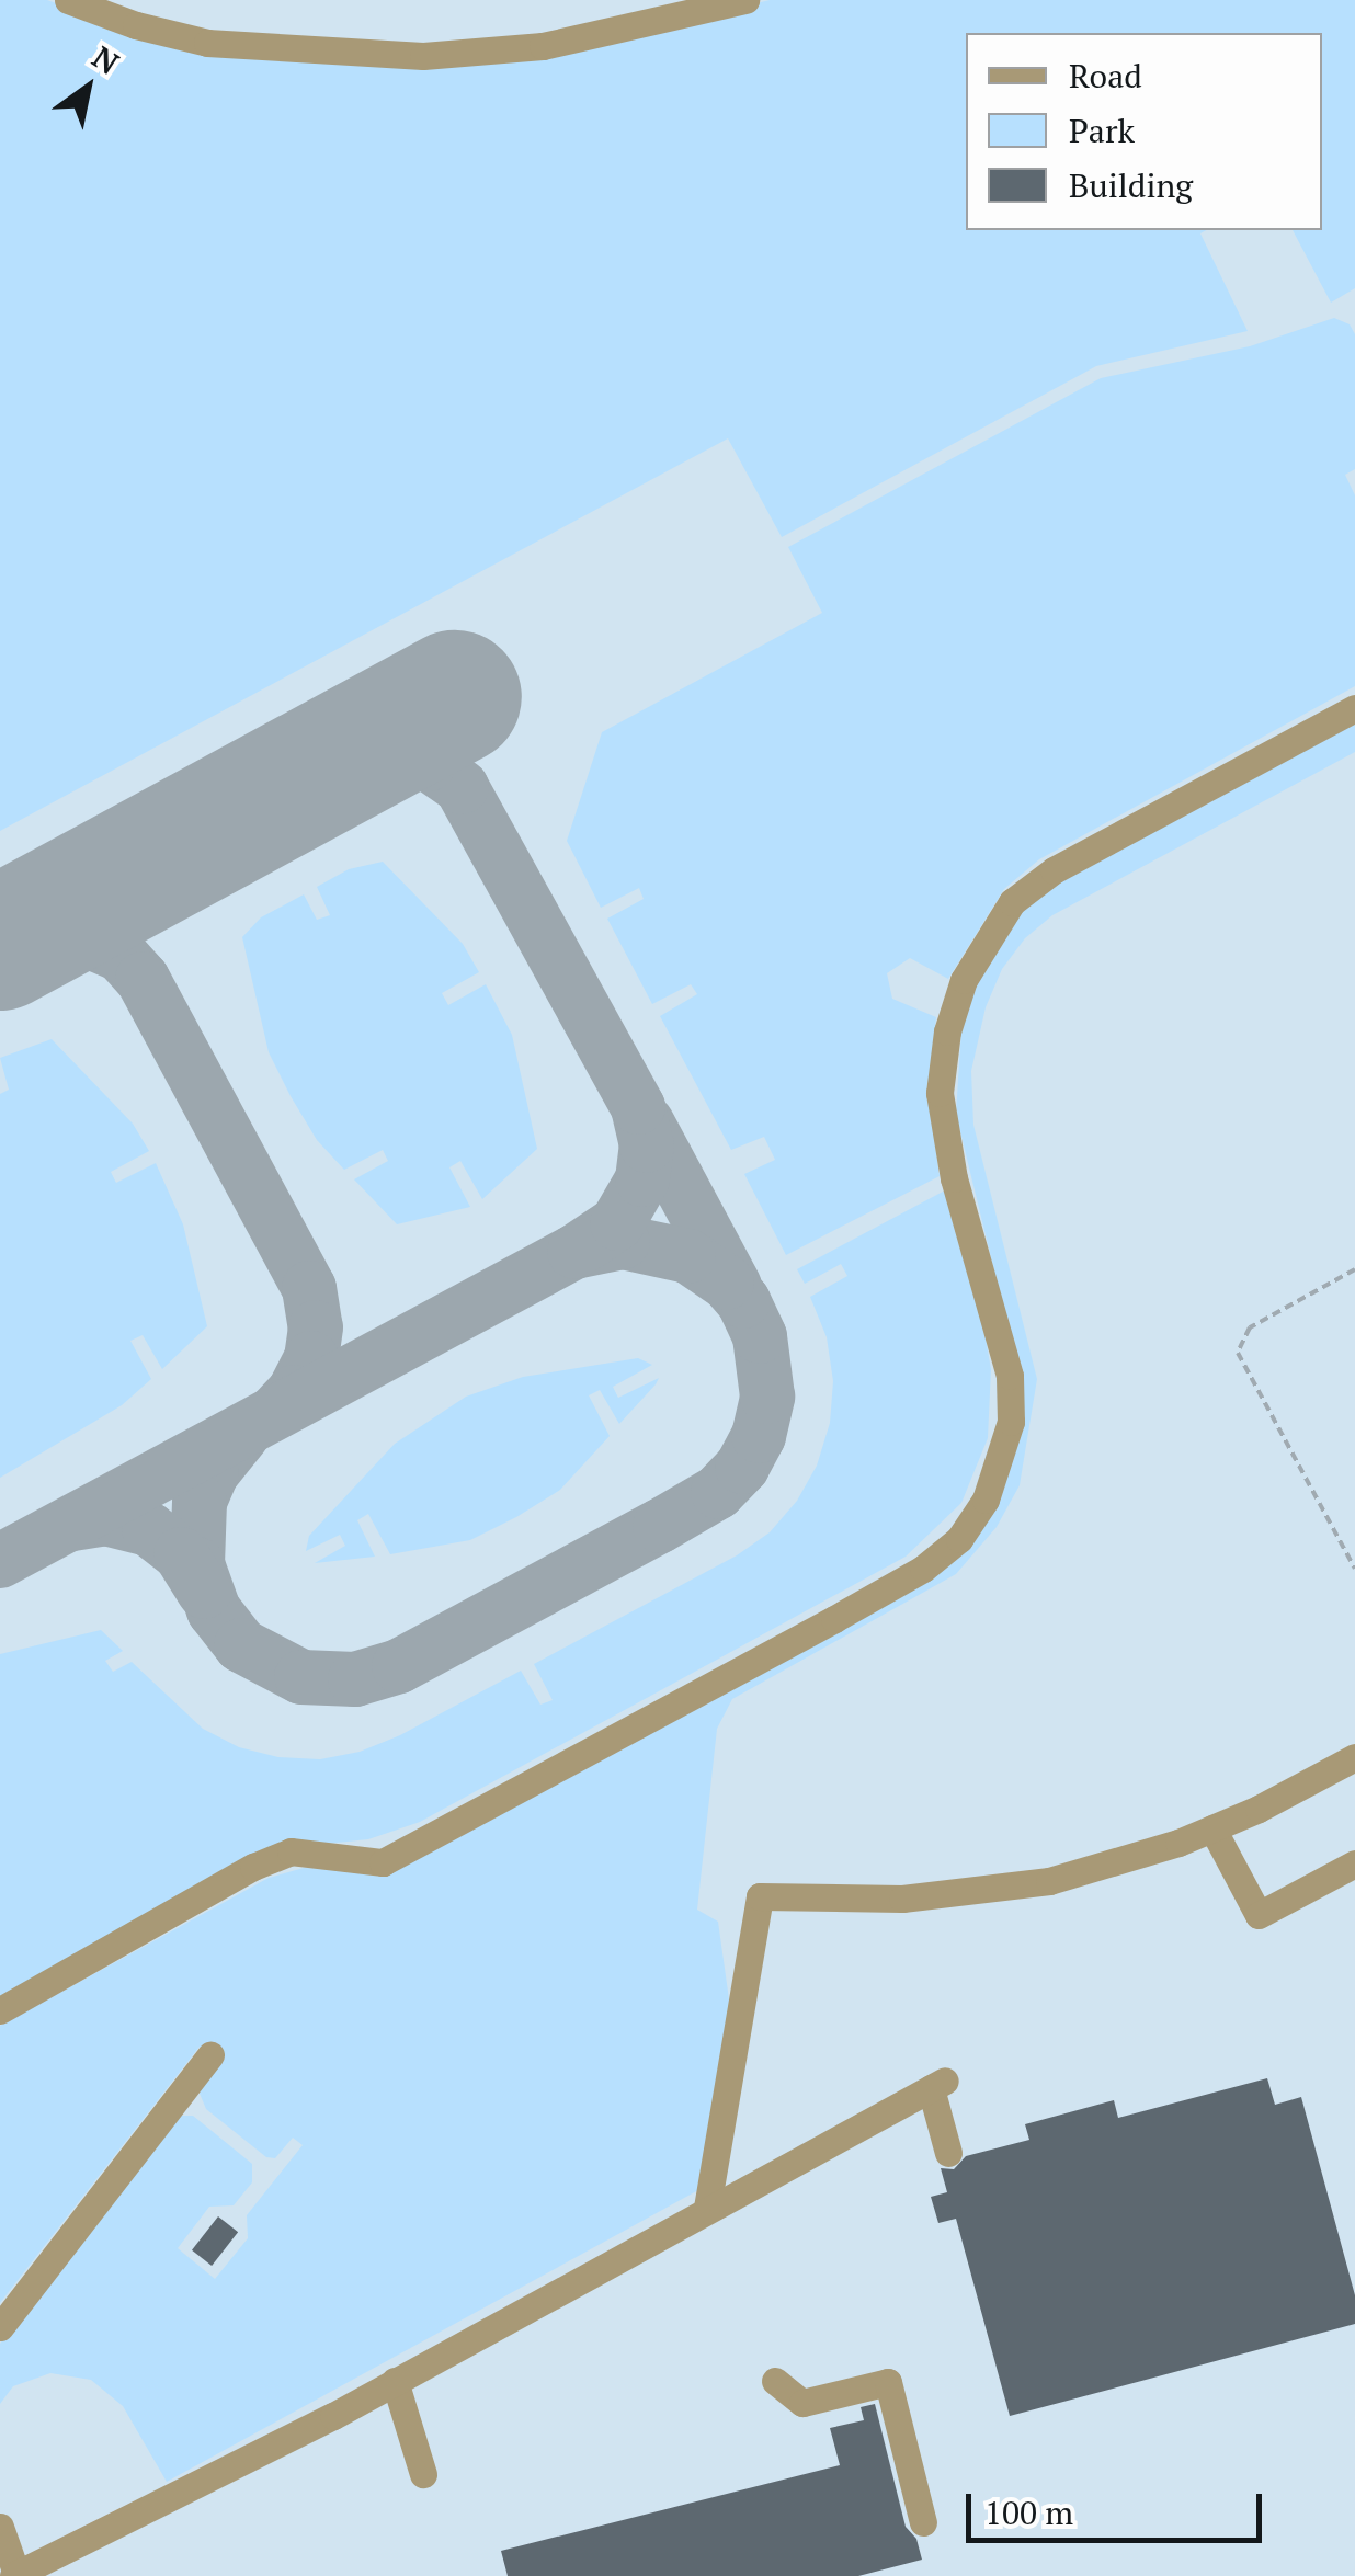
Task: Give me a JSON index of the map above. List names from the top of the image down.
{
  "legend": ["Road", "Park", "Building"],
  "scale_bar": "100 m",
  "north": "top right"
}
